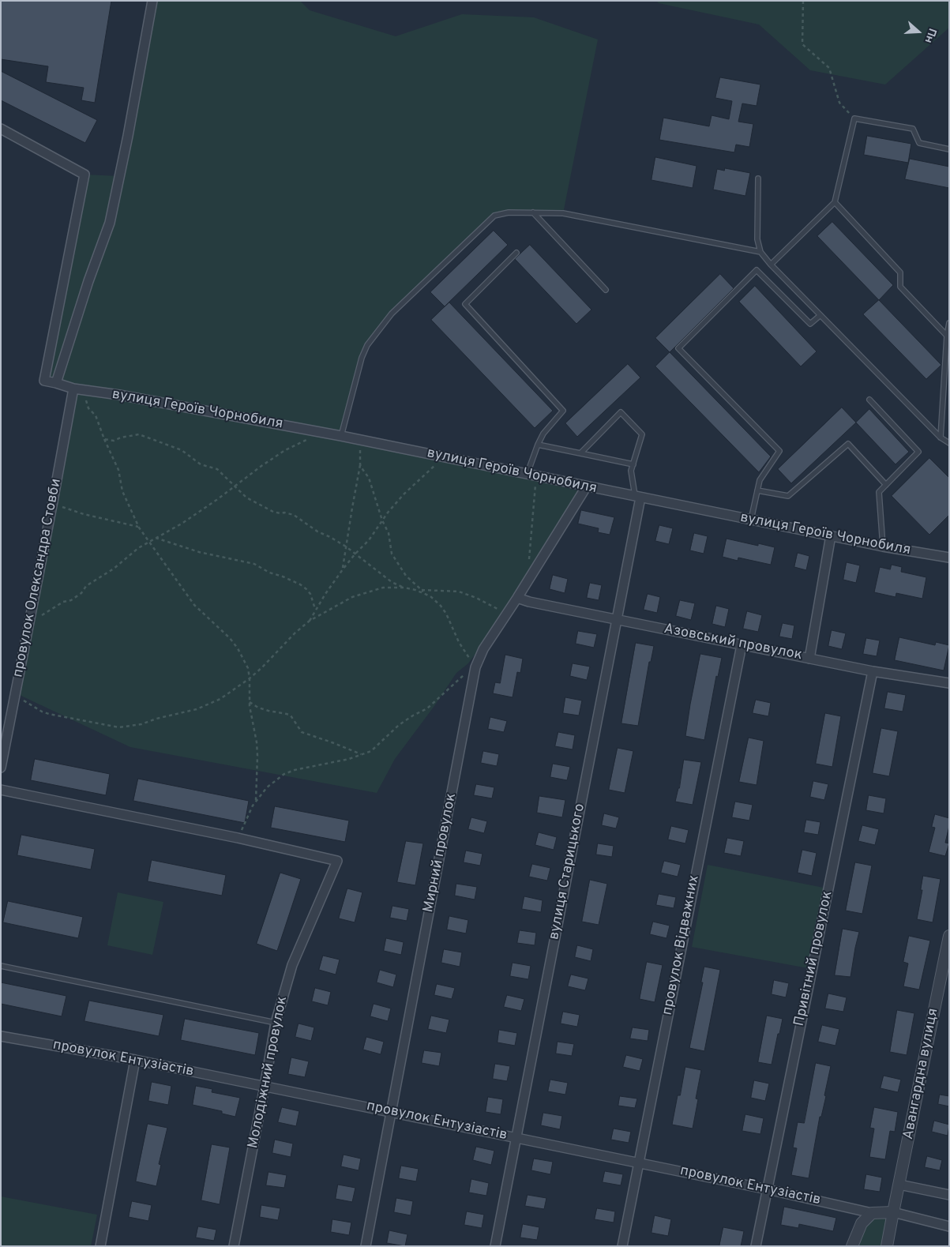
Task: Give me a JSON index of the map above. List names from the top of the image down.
{
  "streets": {
    "street": [
      "вулиця Героїв Чорнобиля",
      "провулок Олександра Стовби",
      "Азовський провулок",
      "Мирний провулок",
      "вулиця Старицького",
      "провулок Відважних",
      "Привітний провулок",
      "провулок Ентузіастів",
      "Молодіжний провулок",
      "Авангардна вулиця"
    ]
  },
  "crossings": [
    ["вулиця Героїв Чорнобиля", "провулок Олександра Стовби"],
    ["вулиця Героїв Чорнобиля", "Мирний провулок"],
    ["вулиця Героїв Чорнобиля", "вулиця Старицького"],
    ["Азовський провулок", "Мирний провулок"],
    ["Азовський провулок", "вулиця Старицького"],
    ["Азовський провулок", "провулок Відважних"],
    ["Азовський провулок", "Привітний провулок"],
    ["Мирний провулок", "провулок Ентузіастів"],
    ["вулиця Старицького", "провулок Ентузіастів"],
    ["провулок Відважних", "провулок Ентузіастів"],
    ["Привітний провулок", "провулок Ентузіастів"],
    ["провулок Ентузіастів", "Молодіжний провулок"]
  ],
  "north": "right"
}
